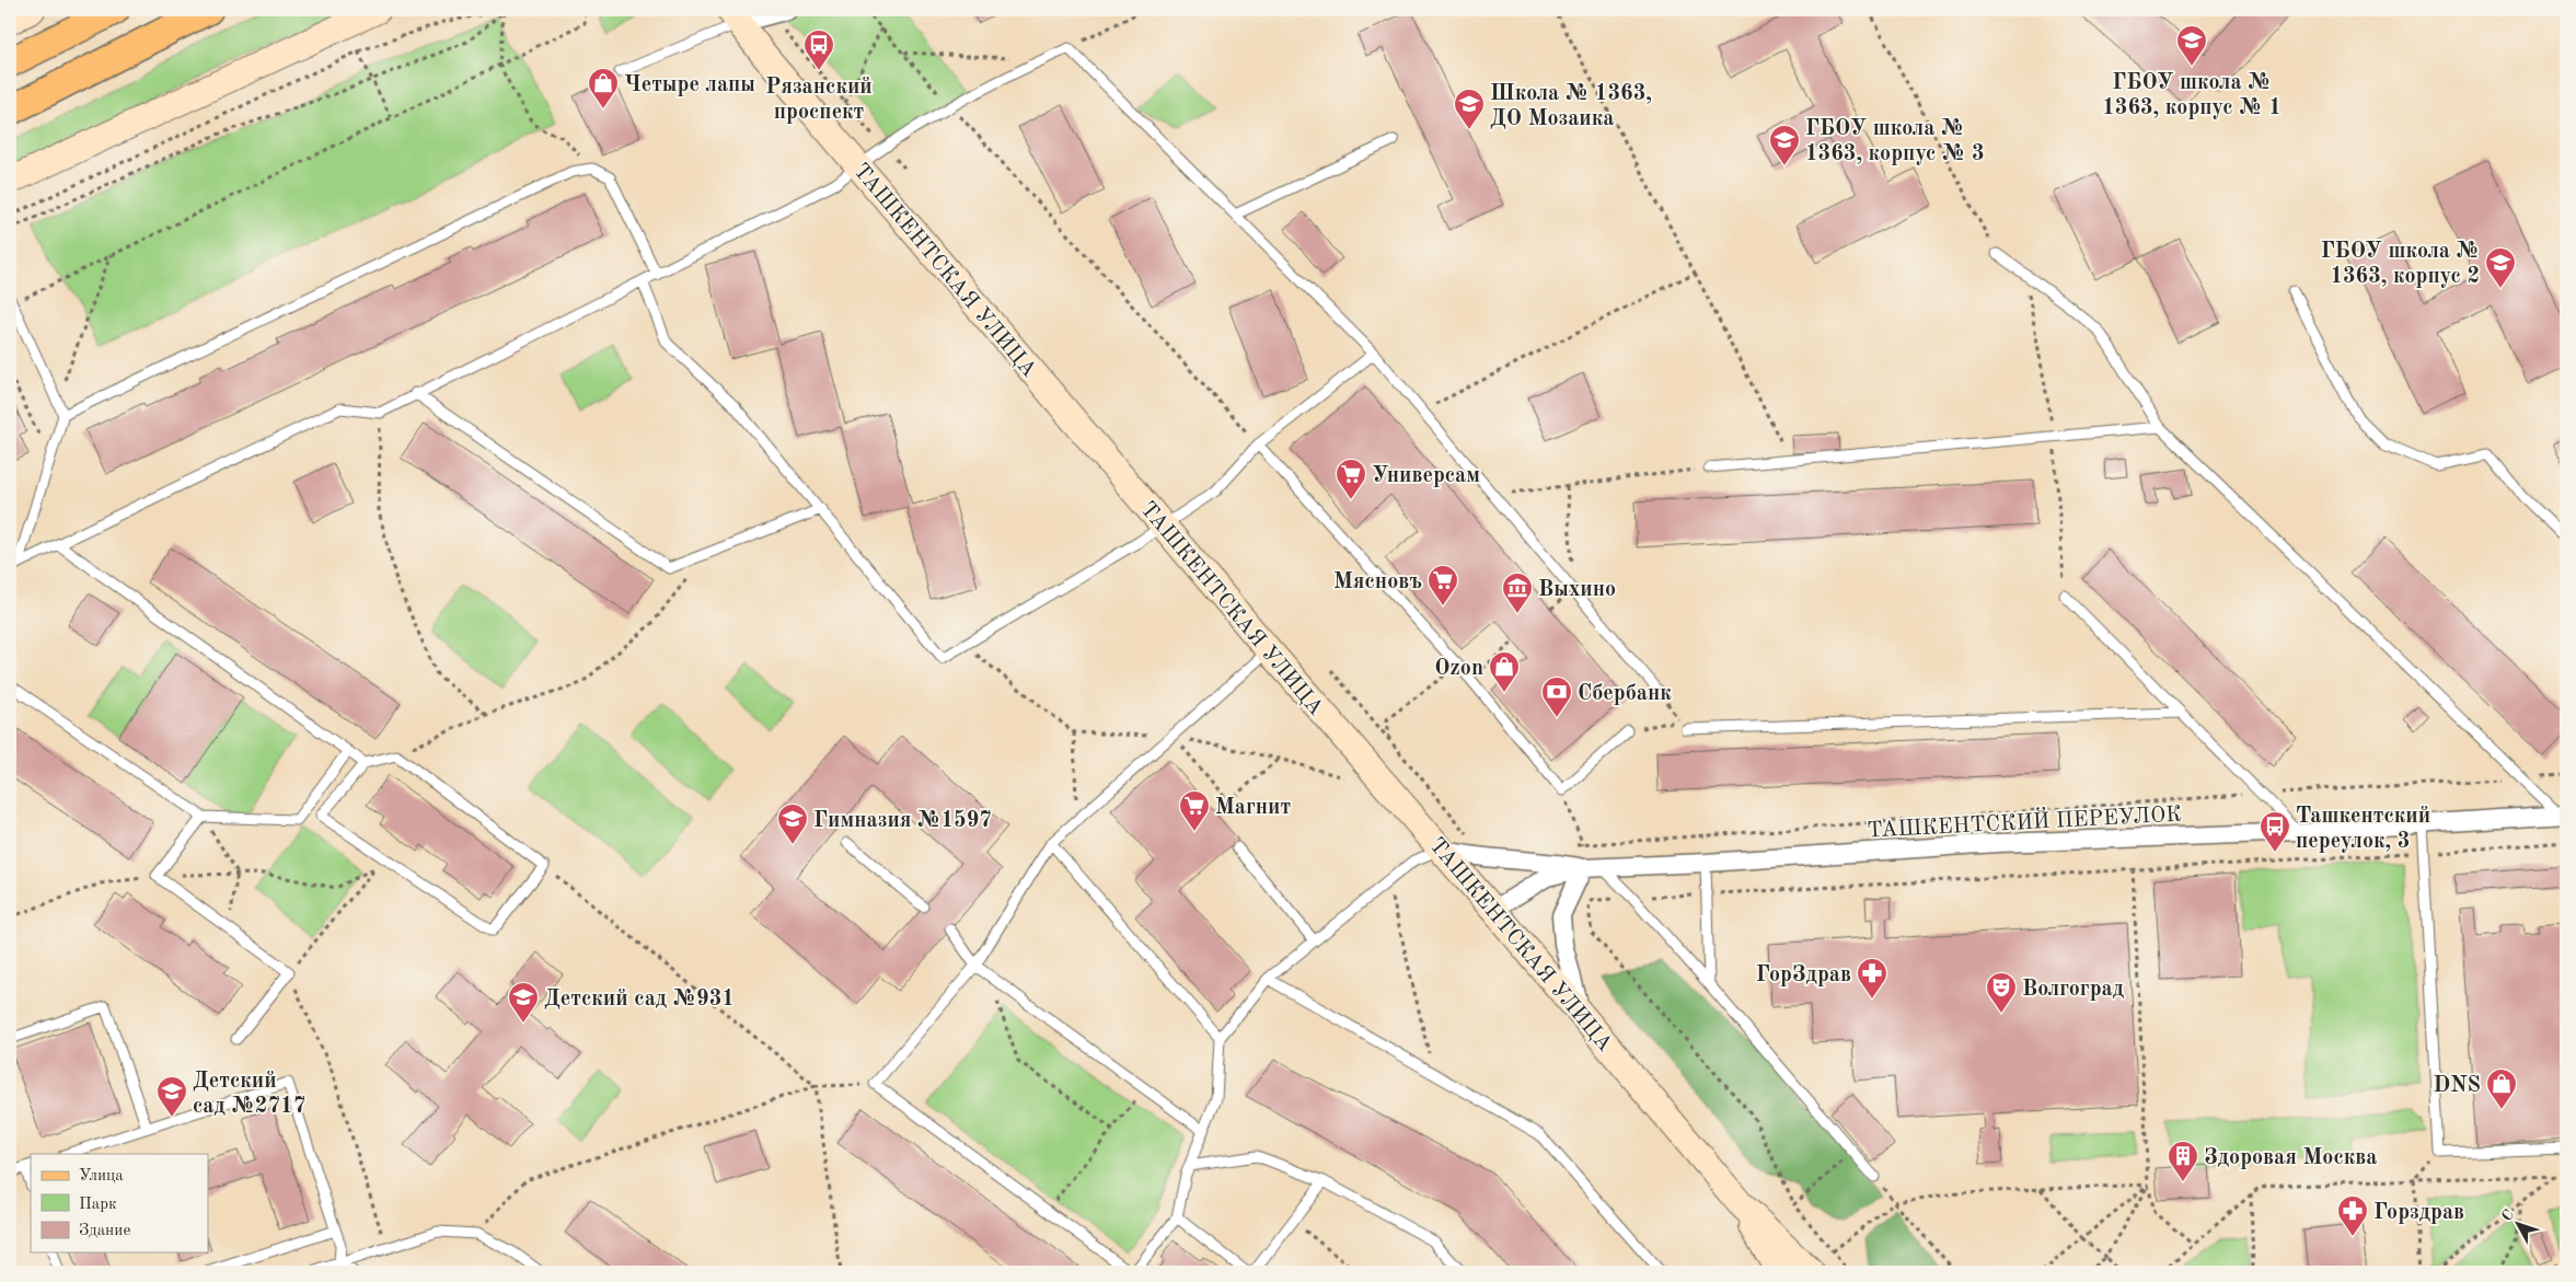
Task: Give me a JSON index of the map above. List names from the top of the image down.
{
  "streets": {
    "main road": ["ТАШКЕНТСКАЯ УЛИЦА"],
    "street": ["ТАШКЕНТСКИЙ ПЕРЕУЛОК"]
  },
  "crossings": [
    ["ТАШКЕНТСКАЯ УЛИЦА", "ТАШКЕНТСКИЙ ПЕРЕУЛОК"]
  ],
  "places": {
    "school or university": [
      "ГБОУ школа № 1363, корпус № 1",
      "Школа № 1363, ДО Мозаика",
      "ГБОУ школа № 1363, корпус № 3",
      "ГБОУ школа № 1363, корпус 2",
      "Гимназия №1597",
      "Детский сад №931",
      "Детский сад №2717"
    ],
    "bus stop": ["Рязанский проспект", "Ташкентский переулок, 3"],
    "shop": ["Четыре лапы", "Ozon", "DNS"],
    "supermarket": ["Универсам", "Мясновъ", "Магнит"],
    "museum": ["Выхино"],
    "bank": ["Сбербанк"],
    "pharmacy": ["ГорЗдрав", "Горздрав"],
    "theatre": ["Волгоград"],
    "building": ["Здоровая Москва"]
  },
  "legend": ["Улица", "Парк", "Здание"],
  "north": "top left"
}
